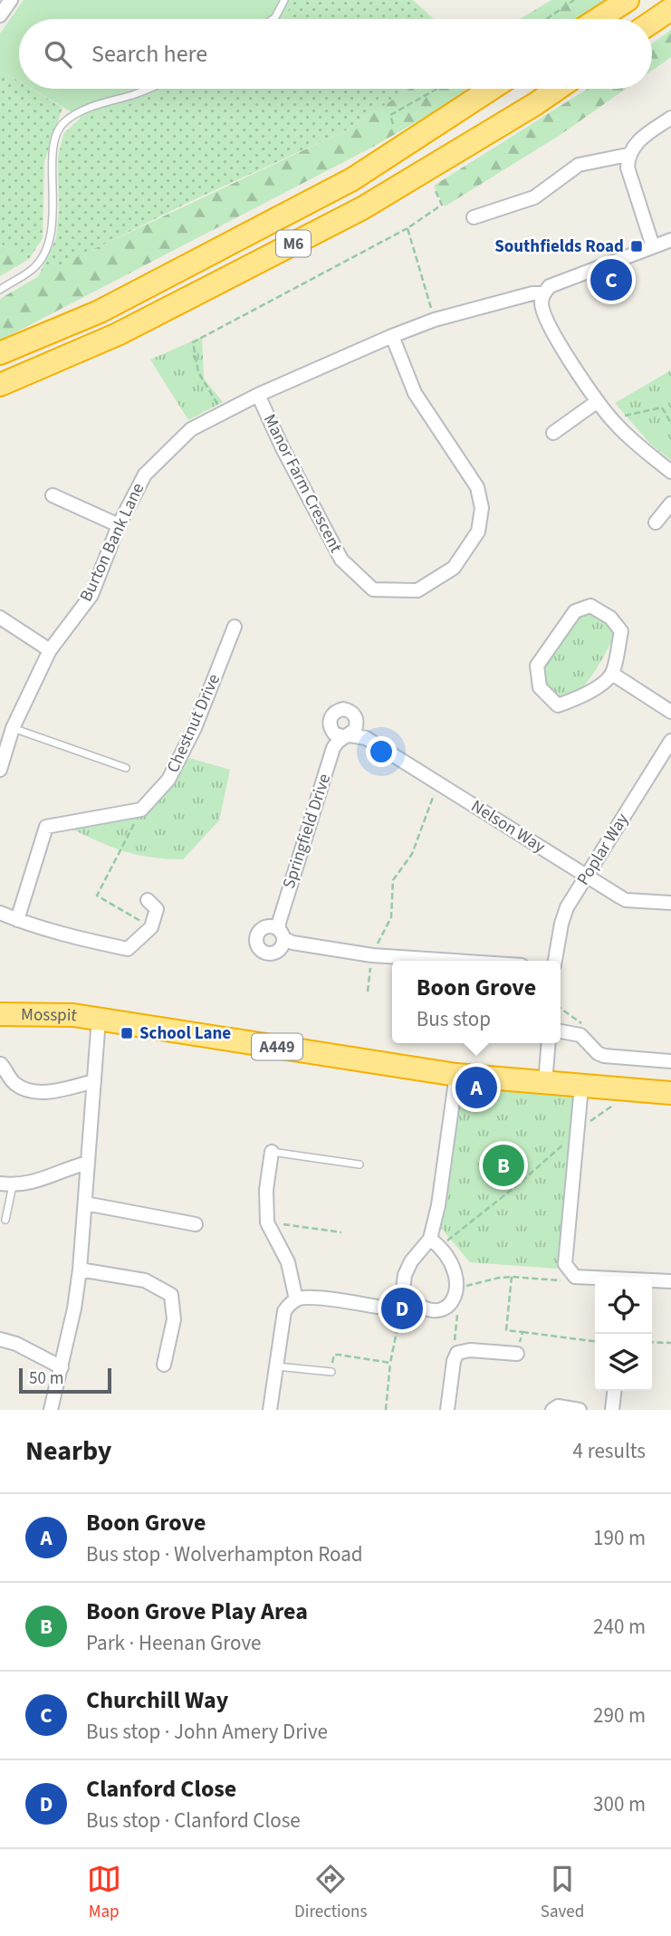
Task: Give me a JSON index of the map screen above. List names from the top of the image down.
{
  "streets": {
    "highway": ["M6", "Mosspit", "A449"],
    "street": [
      "Manor Farm Crescent",
      "Burton Bank Lane",
      "Chestnut Drive",
      "Nelson Way",
      "Springfield Drive",
      "Poplar Way"
    ]
  },
  "crossings": [
    ["Manor Farm Crescent", "Burton Bank Lane"],
    ["Nelson Way", "Springfield Drive"],
    ["Nelson Way", "Poplar Way"],
    ["Mosspit", "A449"]
  ],
  "places": {
    "transit": ["Southfields Road", "School Lane"]
  },
  "scale_bar": "50 m",
  "page": {
    "search": "Search here",
    "pins": [
      "C",
      "A",
      "B",
      "D"
    ],
    "popup": ["Boon Grove", "Bus stop"],
    "scale": "50 m",
    "heading": ["Nearby", "4 results"],
    "list": [
      {
        "mark": "A",
        "name": "Boon Grove",
        "note": "Bus stop · Wolverhampton Road",
        "value": "190 m"
      },
      {
        "mark": "B",
        "name": "Boon Grove Play Area",
        "note": "Park · Heenan Grove",
        "value": "240 m"
      },
      {
        "mark": "C",
        "name": "Churchill Way",
        "note": "Bus stop · John Amery Drive",
        "value": "290 m"
      },
      {
        "mark": "D",
        "name": "Clanford Close",
        "note": "Bus stop · Clanford Close",
        "value": "300 m"
      }
    ],
    "nav": ["Map", "Directions", "Saved"]
  }
}
